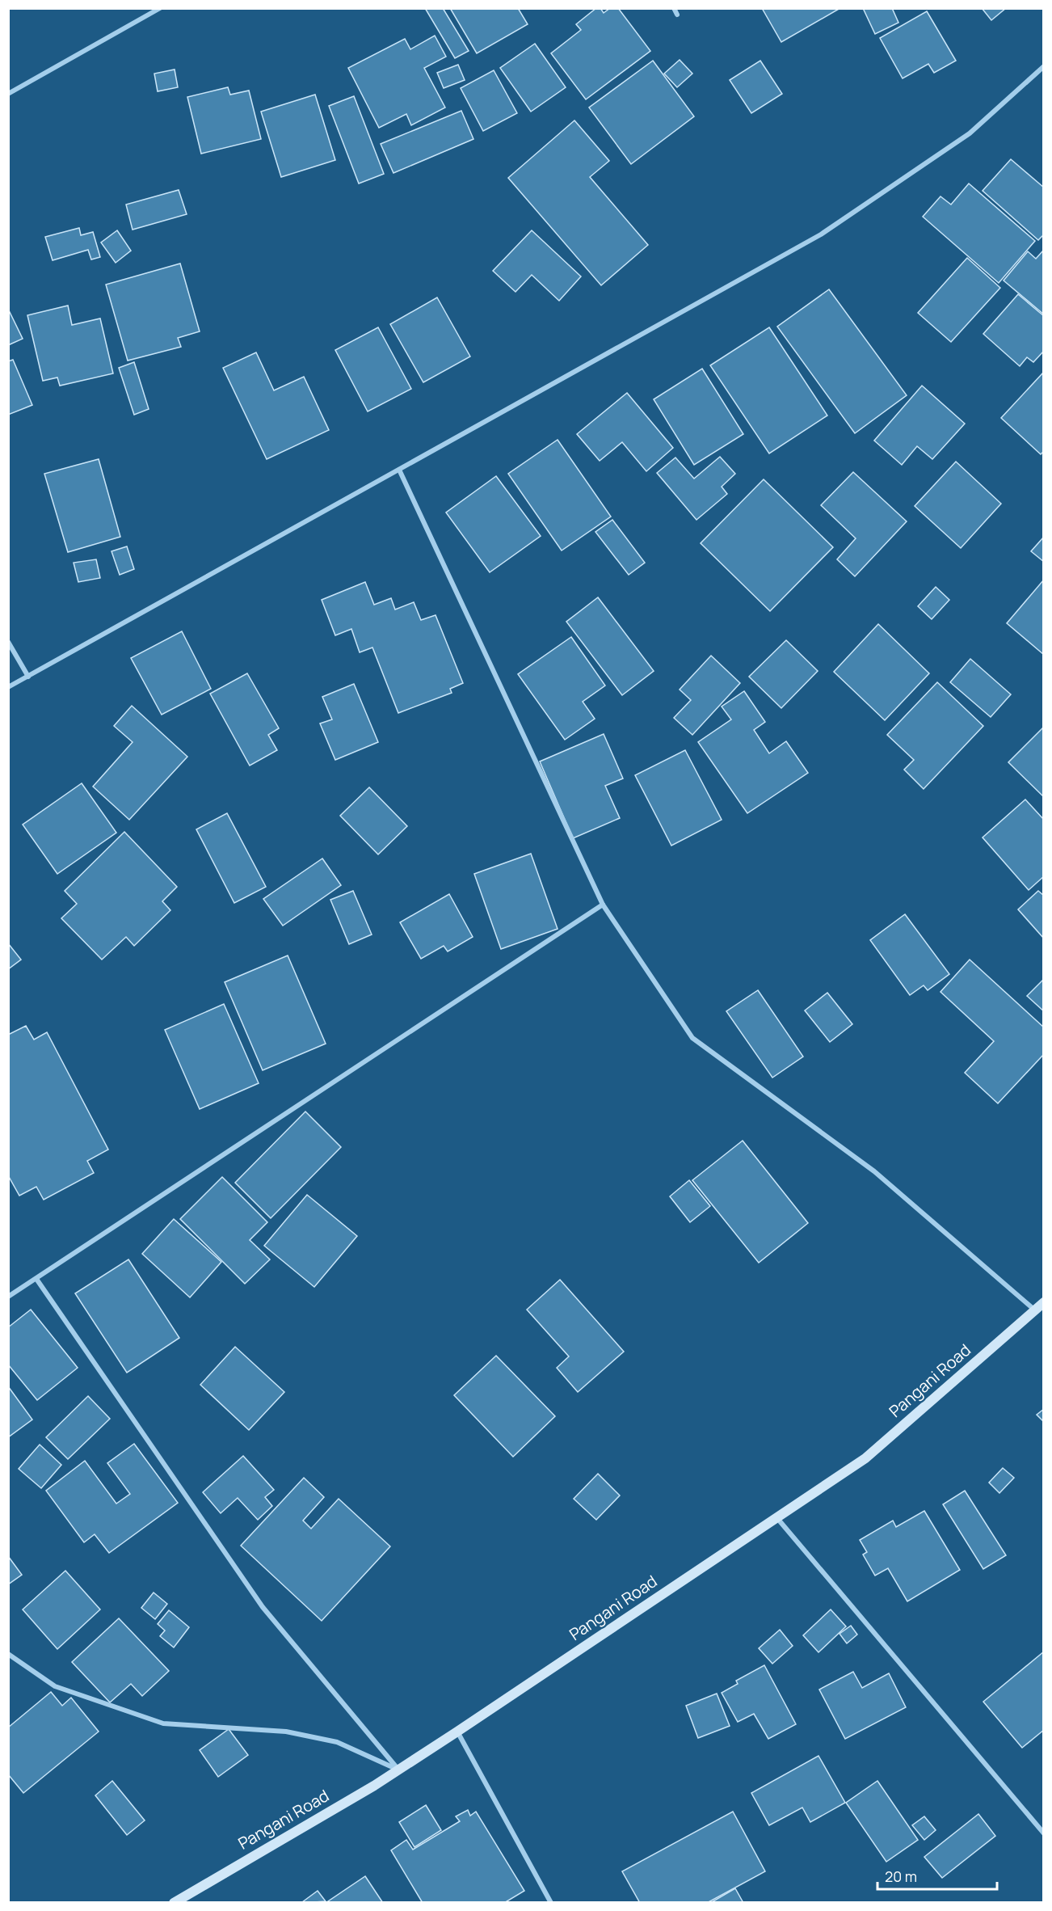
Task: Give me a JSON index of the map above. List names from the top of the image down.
{
  "streets": {
    "main road": ["Pangani Road"]
  },
  "scale_bar": "20 m"
}
